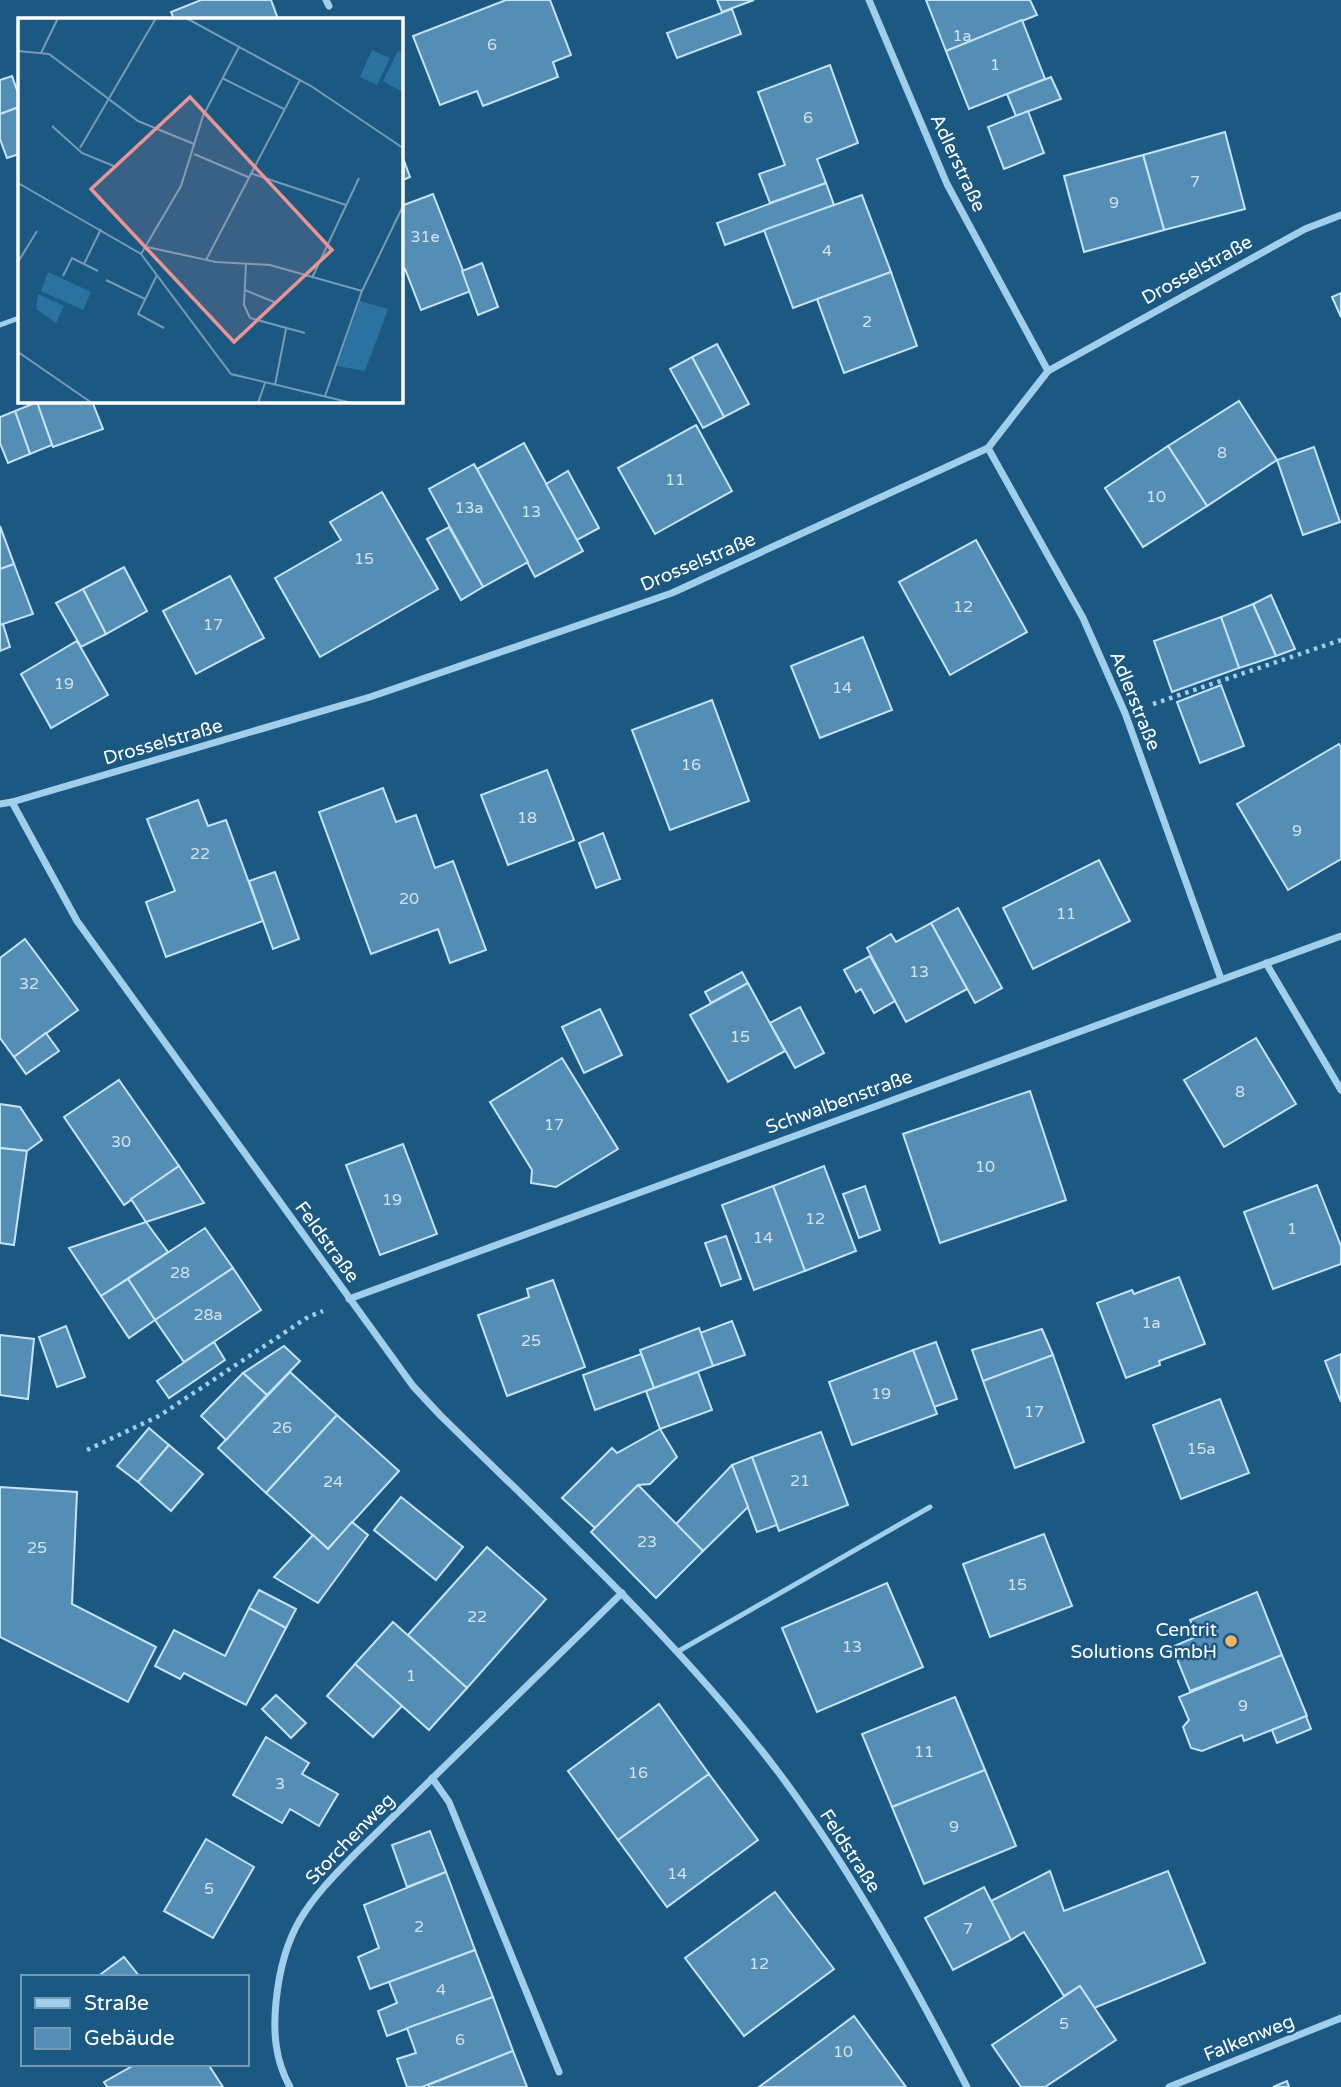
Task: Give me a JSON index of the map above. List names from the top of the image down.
{
  "streets": {
    "street": [
      "Adlerstraße",
      "Drosselstraße",
      "Schwalbenstraße",
      "Feldstraße",
      "Storchenweg",
      "Falkenweg"
    ]
  },
  "crossings": [
    ["Adlerstraße", "Drosselstraße"],
    ["Adlerstraße", "Schwalbenstraße"],
    ["Drosselstraße", "Feldstraße"],
    ["Schwalbenstraße", "Feldstraße"],
    ["Feldstraße", "Storchenweg"]
  ],
  "places": ["Centrit Solutions GmbH"],
  "house_numbers": [
    "1a",
    "6",
    "1",
    "6",
    "7",
    "9",
    "31e",
    "4",
    "2",
    "8",
    "11",
    "10",
    "13a",
    "13",
    "15",
    "12",
    "17",
    "19",
    "14",
    "16",
    "18",
    "9",
    "22",
    "20",
    "11",
    "13",
    "32",
    "15",
    "8",
    "17",
    "30",
    "10",
    "19",
    "12",
    "1",
    "14",
    "28",
    "28a",
    "1a",
    "25",
    "19",
    "17",
    "26",
    "15a",
    "21",
    "24",
    "23",
    "25",
    "15",
    "22",
    "13",
    "1",
    "9",
    "11",
    "16",
    "3",
    "9",
    "14",
    "5",
    "2",
    "7",
    "12",
    "4",
    "5",
    "6",
    "10"
  ],
  "legend": ["Straße", "Gebäude"]
}
